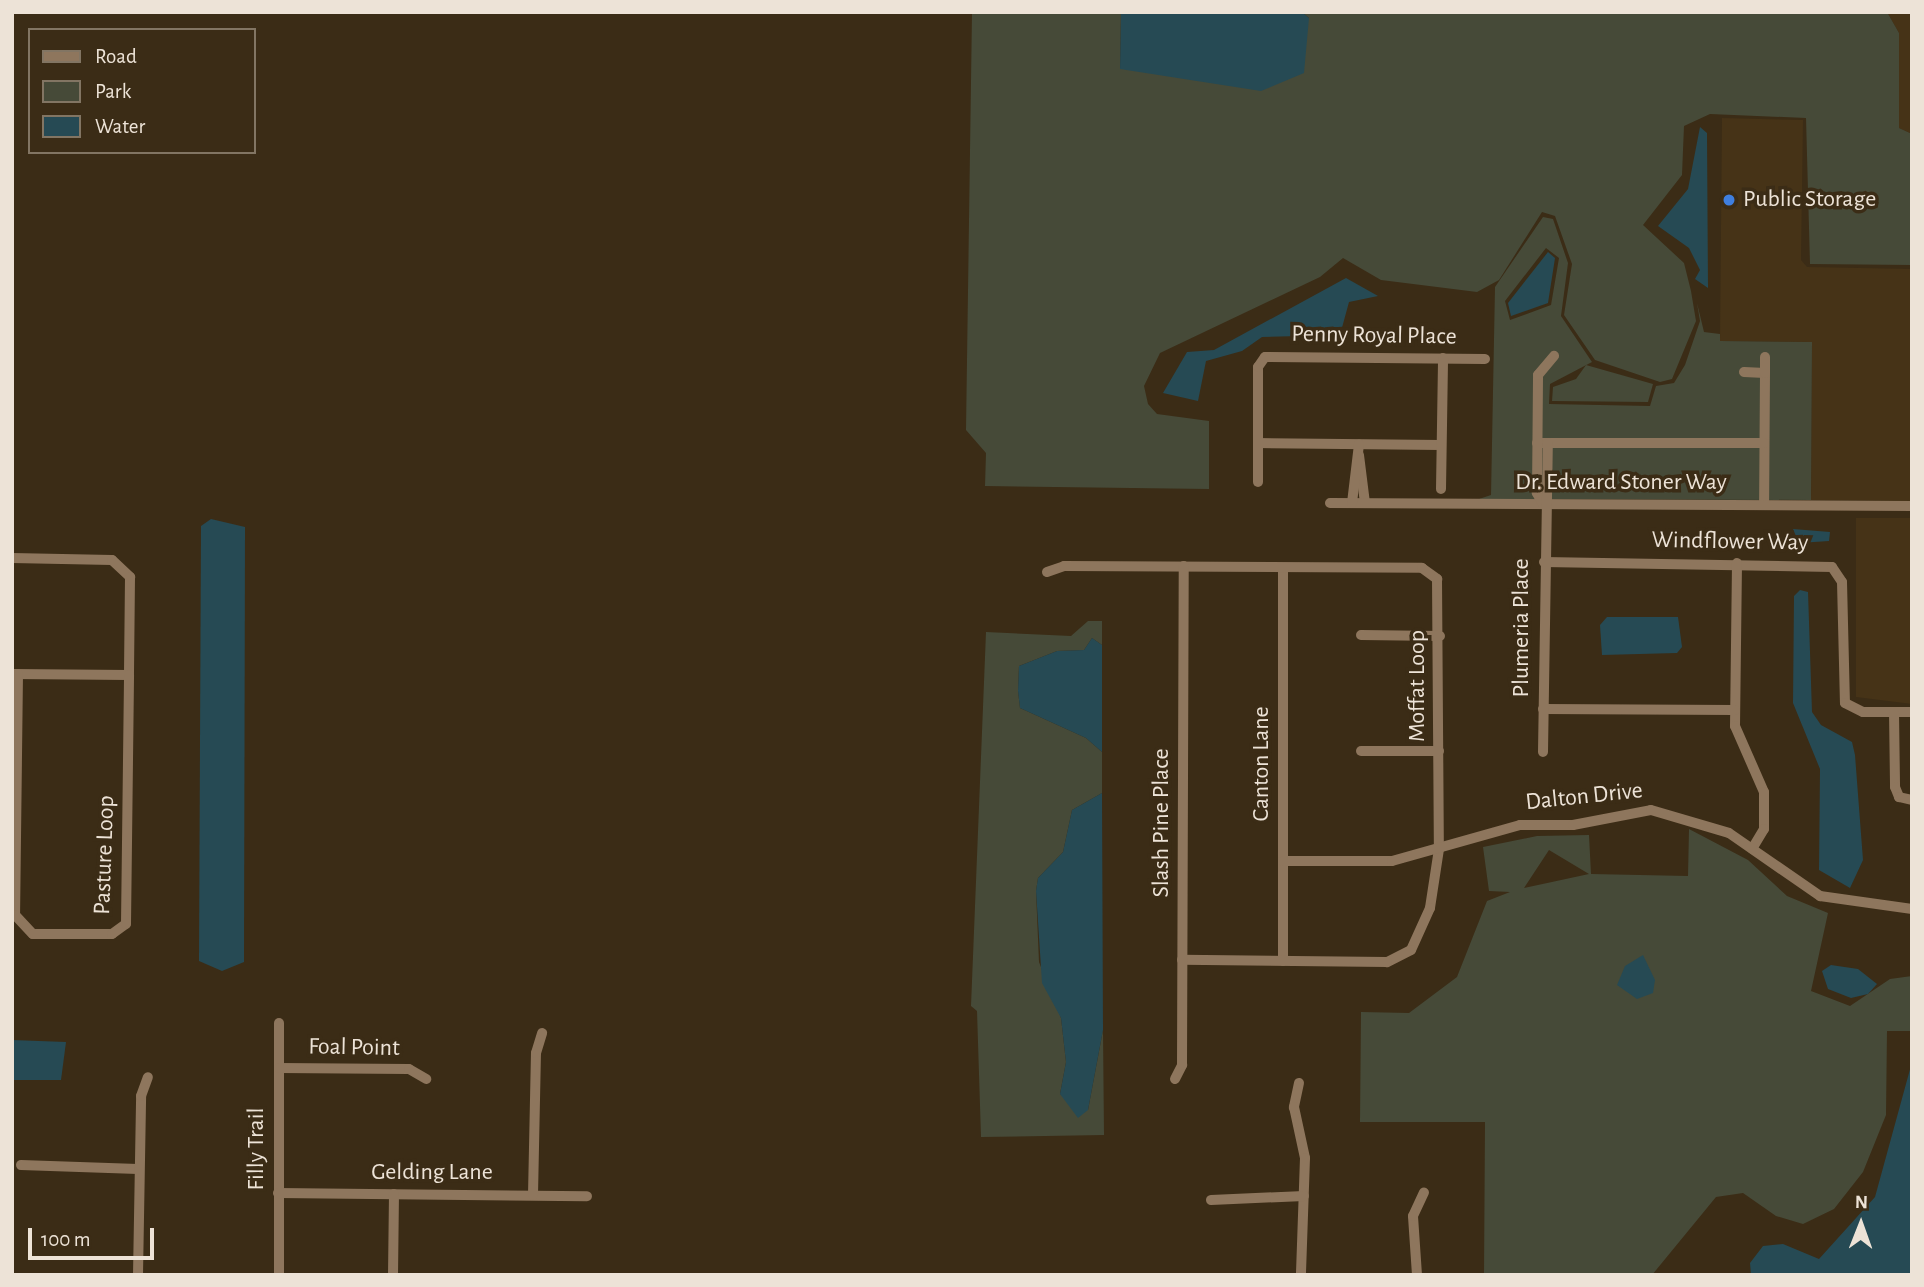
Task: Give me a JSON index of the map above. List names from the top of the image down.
{
  "streets": {
    "street": [
      "Penny Royal Place",
      "Dr. Edward Stoner Way",
      "Windflower Way",
      "Plumeria Place",
      "Moffat Loop",
      "Canton Lane",
      "Dalton Drive",
      "Slash Pine Place",
      "Pasture Loop",
      "Foal Point",
      "Filly Trail",
      "Gelding Lane"
    ]
  },
  "crossings": [
    ["Dr. Edward Stoner Way", "Plumeria Place"],
    ["Windflower Way", "Plumeria Place"],
    ["Moffat Loop", "Canton Lane"],
    ["Moffat Loop", "Dalton Drive"],
    ["Moffat Loop", "Slash Pine Place"],
    ["Canton Lane", "Dalton Drive"],
    ["Foal Point", "Filly Trail"],
    ["Filly Trail", "Gelding Lane"]
  ],
  "places": ["Public Storage"],
  "legend": ["Road", "Park", "Water"],
  "scale_bar": "100 m",
  "north": "top"
}
